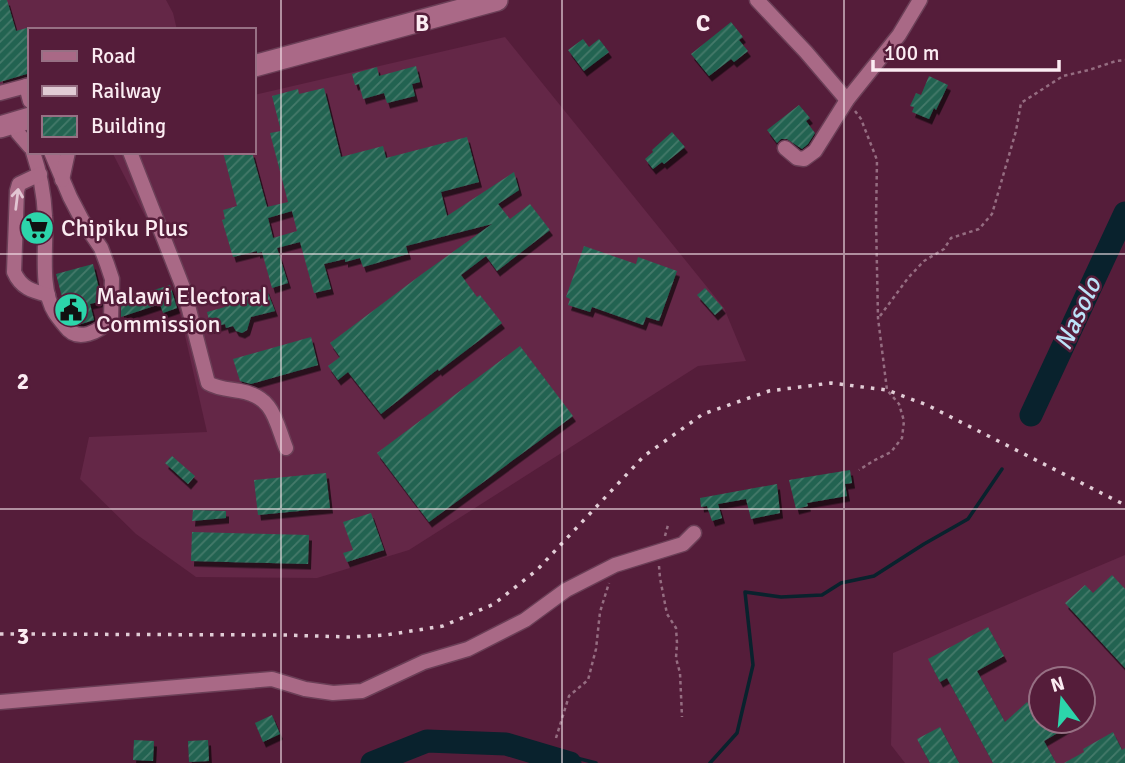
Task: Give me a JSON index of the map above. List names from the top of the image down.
{
  "water": ["Nasolo"],
  "places": {
    "supermarket": ["Chipiku Plus"],
    "public building": ["Malawi Electoral Commission"]
  },
  "legend": ["Road", "Railway", "Building"],
  "scale_bar": "100 m",
  "north": "top",
  "grid": {
    "columns": ["B", "C"],
    "rows": ["2", "3"]
  }
}
